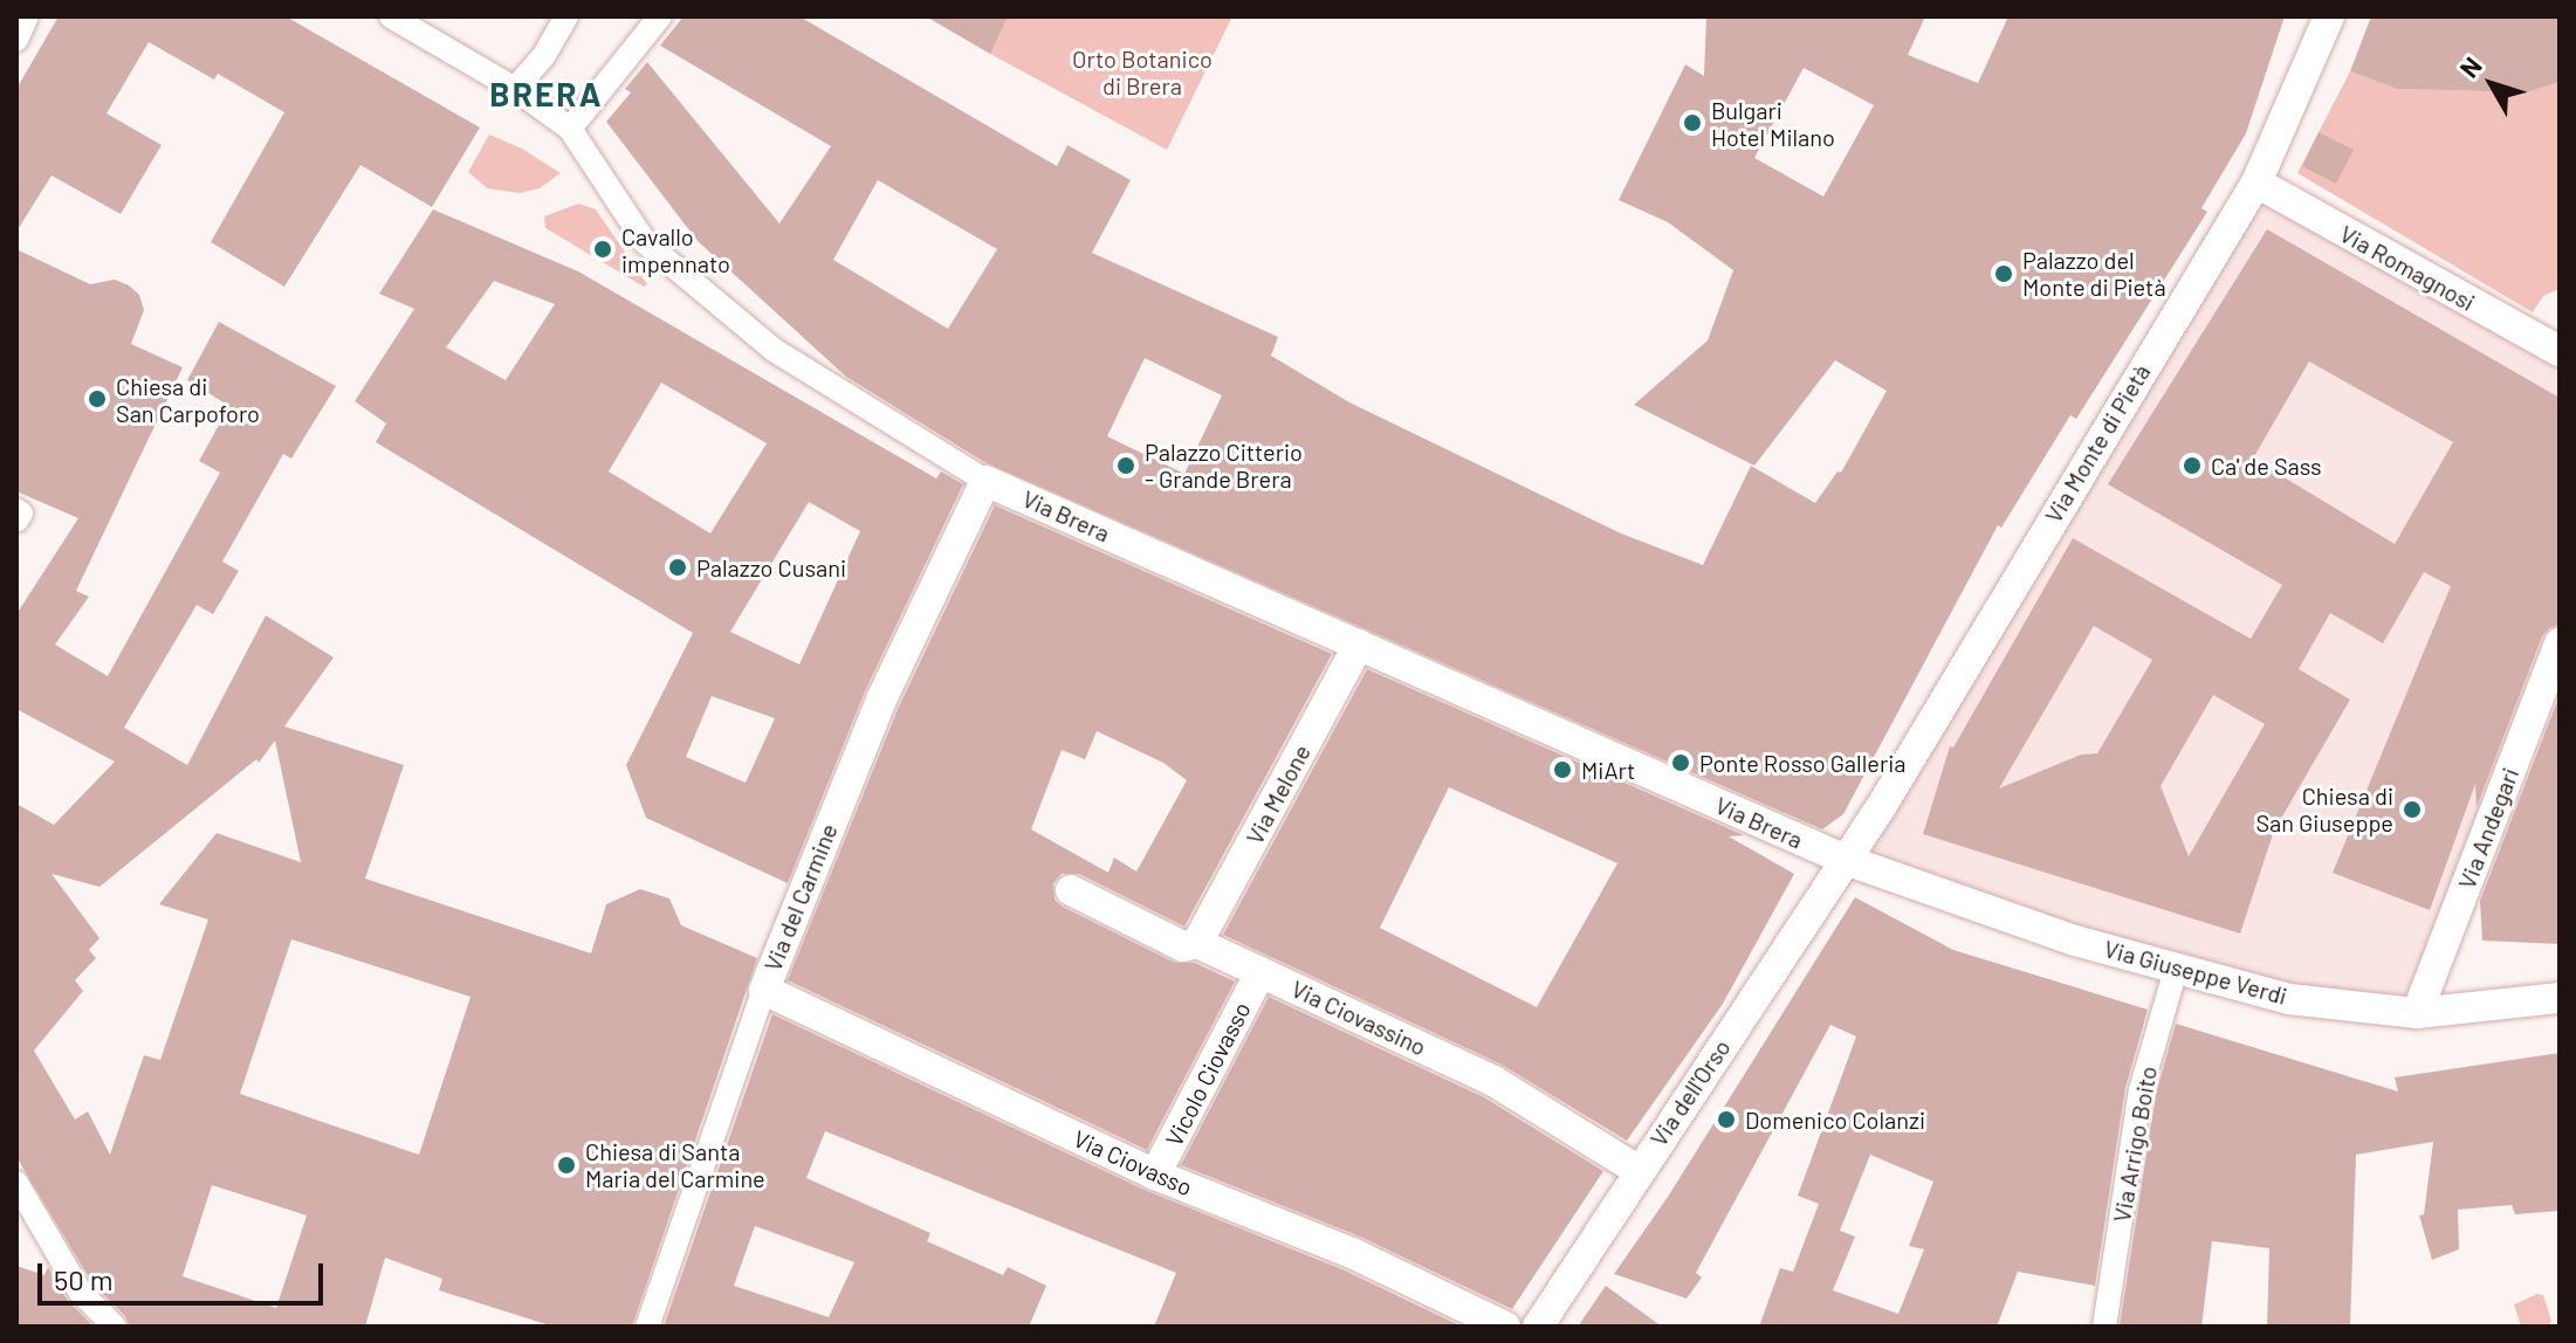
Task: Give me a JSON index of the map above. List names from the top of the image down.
{
  "streets": {
    "street": [
      "Via Romagnosi",
      "Via Monte di Pietà",
      "Via Brera",
      "Via Melone",
      "Via Andegari",
      "Via del Carmine",
      "Via Giuseppe Verdi",
      "Via Ciovassino",
      "Vicolo Ciovasso",
      "Via dell'Orso",
      "Via Arrigo Boito",
      "Via Ciovasso"
    ]
  },
  "crossings": [
    ["Via Romagnosi", "Via Monte di Pietà"],
    ["Via Monte di Pietà", "Via Brera"],
    ["Via Monte di Pietà", "Via Giuseppe Verdi"],
    ["Via Monte di Pietà", "Via dell'Orso"],
    ["Via Brera", "Via Melone"],
    ["Via Brera", "Via del Carmine"],
    ["Via Brera", "Via Giuseppe Verdi"],
    ["Via Brera", "Via dell'Orso"],
    ["Via Melone", "Via Ciovassino"],
    ["Via Andegari", "Via Giuseppe Verdi"],
    ["Via del Carmine", "Via Ciovasso"],
    ["Via Giuseppe Verdi", "Via dell'Orso"],
    ["Via Giuseppe Verdi", "Via Arrigo Boito"],
    ["Via Ciovassino", "Vicolo Ciovasso"],
    ["Via Ciovassino", "Via dell'Orso"],
    ["Vicolo Ciovasso", "Via Ciovasso"]
  ],
  "districts": ["BRERA"],
  "parks": ["Orto Botanico di Brera"],
  "places": [
    "Bulgari Hotel Milano",
    "Cavallo impennato",
    "Palazzo del Monte di Pietà",
    "Chiesa di San Carpoforo",
    "Palazzo Citterio - Grande Brera",
    "Ca' de Sass",
    "Palazzo Cusani",
    "Ponte Rosso Galleria",
    "MiArt",
    "Chiesa di San Giuseppe",
    "Domenico Colanzi",
    "Chiesa di Santa Maria del Carmine"
  ],
  "scale_bar": "50 m",
  "north": "top left"
}
